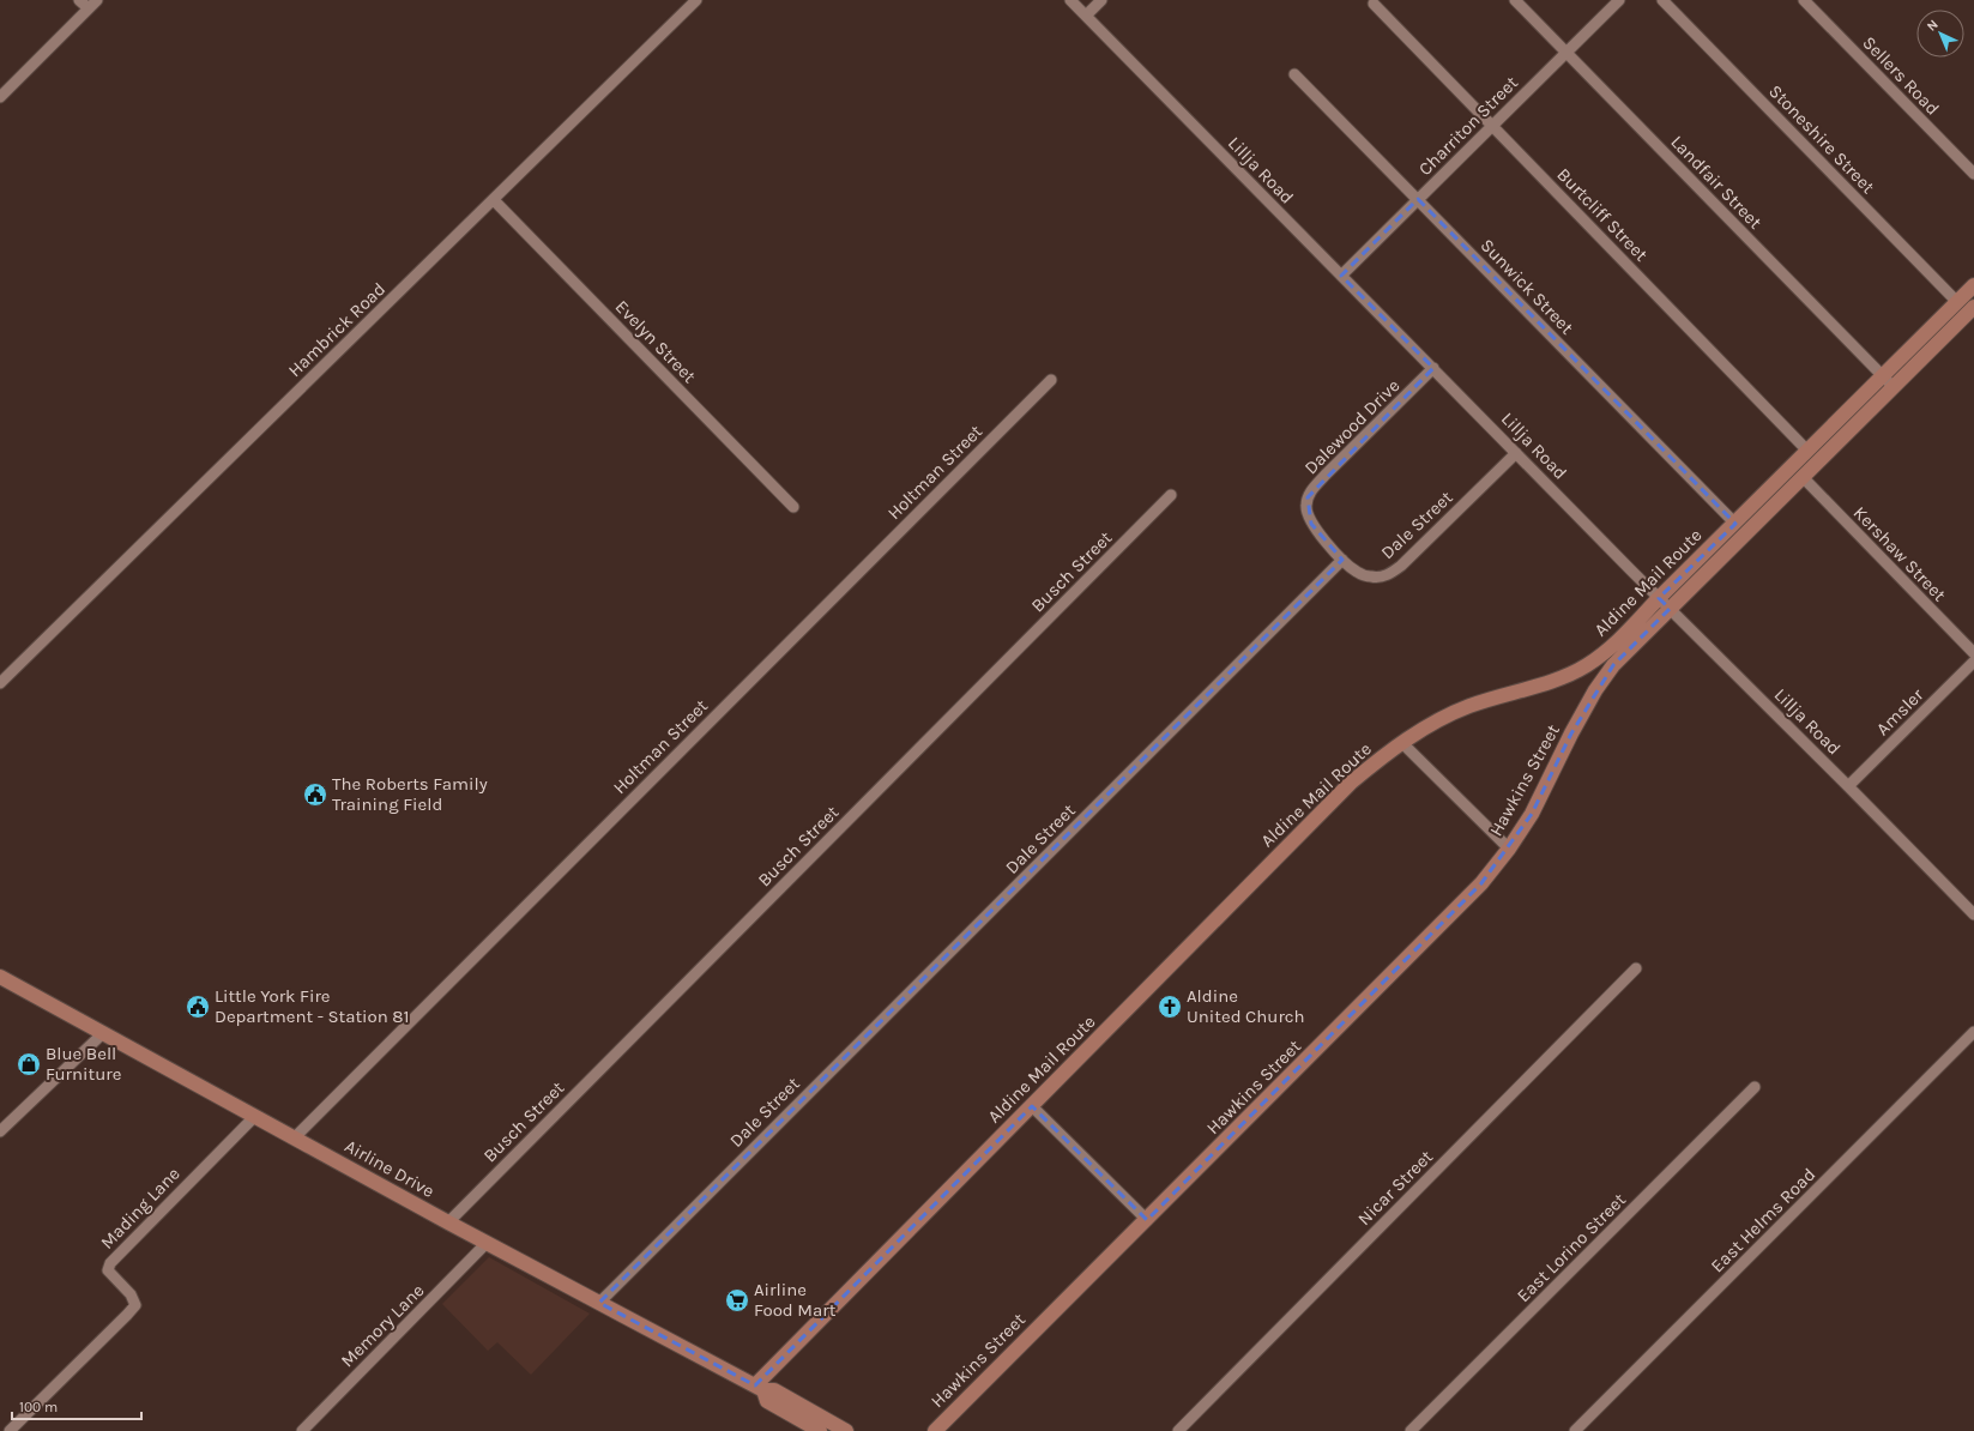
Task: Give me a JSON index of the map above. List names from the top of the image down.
{
  "streets": {
    "main road": ["Aldine Mail Route", "Hawkins Street", "Airline Drive"],
    "street": [
      "Sellers Road",
      "Charriton Street",
      "Stoneshire Street",
      "Lillja Road",
      "Landfair Street",
      "Burtcliff Street",
      "Sunwick Street",
      "Hambrick Road",
      "Evelyn Street",
      "Dalewood Drive",
      "Holtman Street",
      "Dale Street",
      "Kershaw Street",
      "Busch Street",
      "Amsler",
      "Nicar Street",
      "Mading Lane",
      "East Helms Road",
      "East Lorino Street",
      "Memory Lane"
    ]
  },
  "crossings": [
    ["Charriton Street", "Lillja Road"],
    ["Charriton Street", "Landfair Street"],
    ["Charriton Street", "Burtcliff Street"],
    ["Charriton Street", "Sunwick Street"],
    ["Stoneshire Street", "Aldine Mail Route"],
    ["Lillja Road", "Dalewood Drive"],
    ["Lillja Road", "Dale Street"],
    ["Lillja Road", "Aldine Mail Route"],
    ["Lillja Road", "Amsler"],
    ["Landfair Street", "Aldine Mail Route"],
    ["Burtcliff Street", "Aldine Mail Route"],
    ["Sunwick Street", "Aldine Mail Route"],
    ["Hambrick Road", "Evelyn Street"],
    ["Dalewood Drive", "Dale Street"],
    ["Holtman Street", "Airline Drive"],
    ["Dale Street", "Airline Drive"],
    ["Kershaw Street", "Aldine Mail Route"],
    ["Busch Street", "Airline Drive"],
    ["Aldine Mail Route", "Hawkins Street"],
    ["Aldine Mail Route", "Airline Drive"],
    ["Airline Drive", "Mading Lane"],
    ["Airline Drive", "Memory Lane"]
  ],
  "places": {
    "public building": ["The Roberts Family Training Field", "Little York Fire Department - Station 81"],
    "church": ["Aldine United Church"],
    "shop": ["Blue Bell Furniture"],
    "supermarket": ["Airline Food Mart"]
  },
  "scale_bar": "100 m",
  "north": "top left"
}
